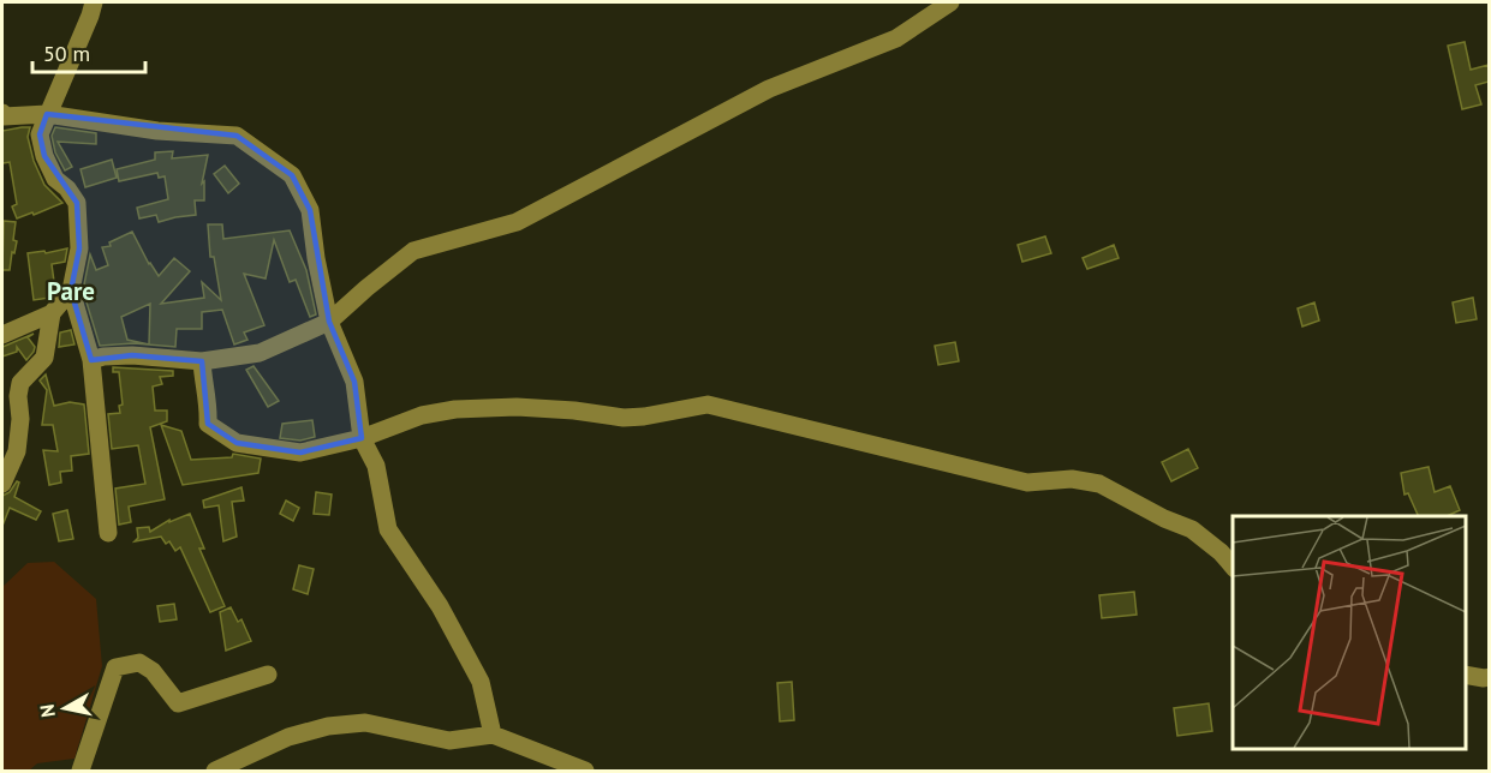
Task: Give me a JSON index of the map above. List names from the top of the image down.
{
  "districts": ["Pare"],
  "scale_bar": "50 m",
  "north": "left"
}
